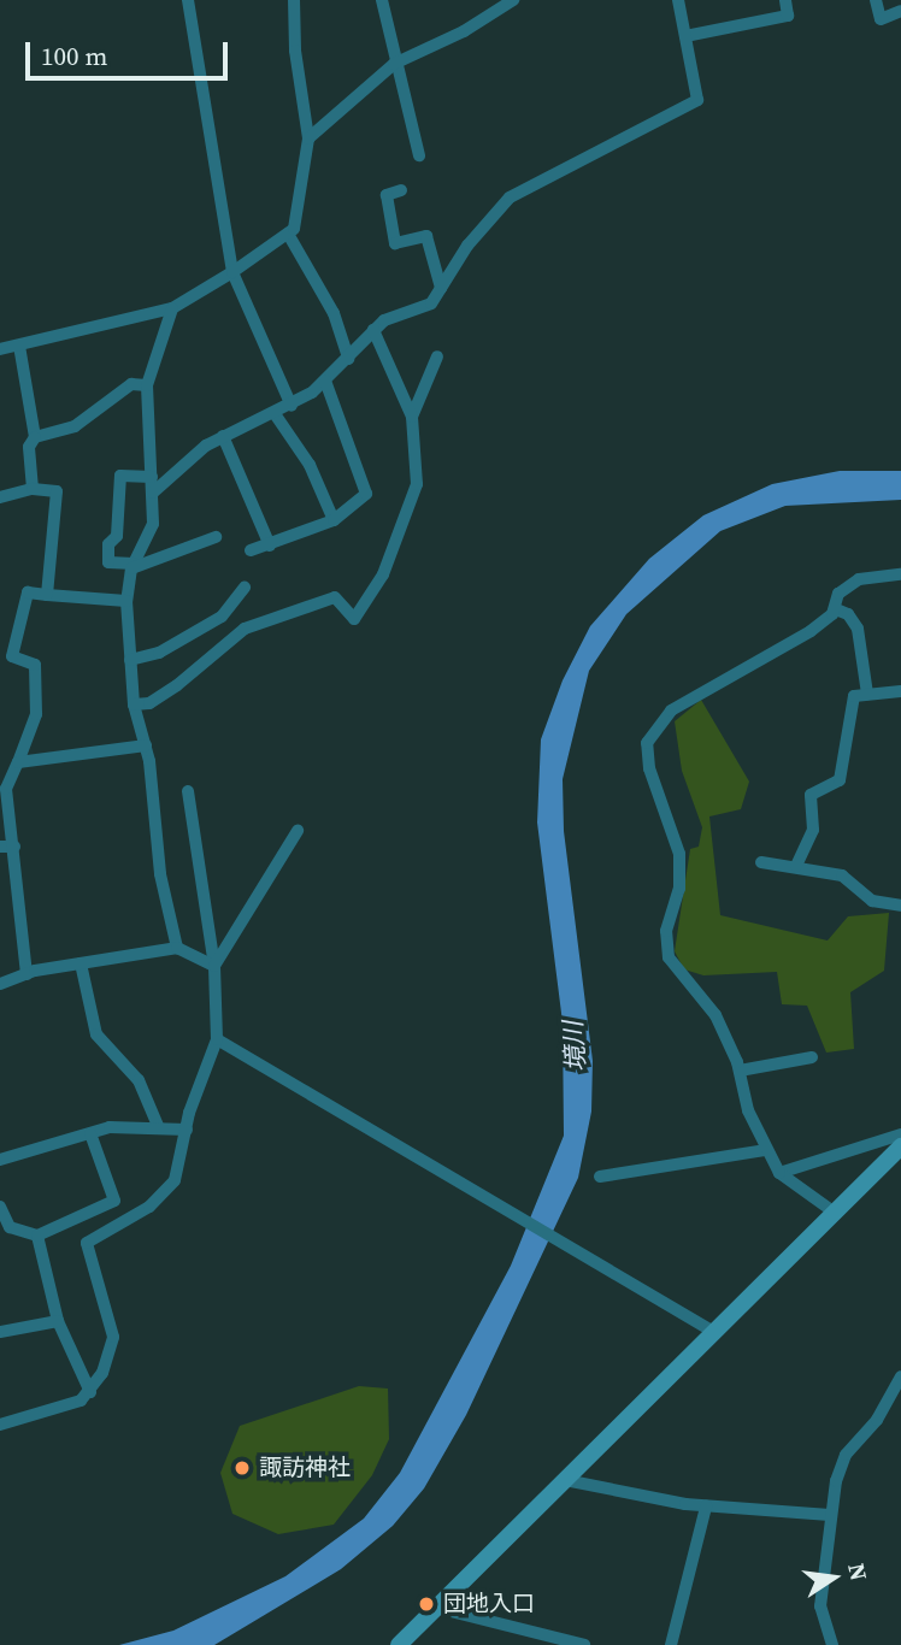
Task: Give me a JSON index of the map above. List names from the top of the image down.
{
  "water": ["境川"],
  "places": ["諏訪神社", "団地入口"],
  "scale_bar": "100 m",
  "north": "right"
}
